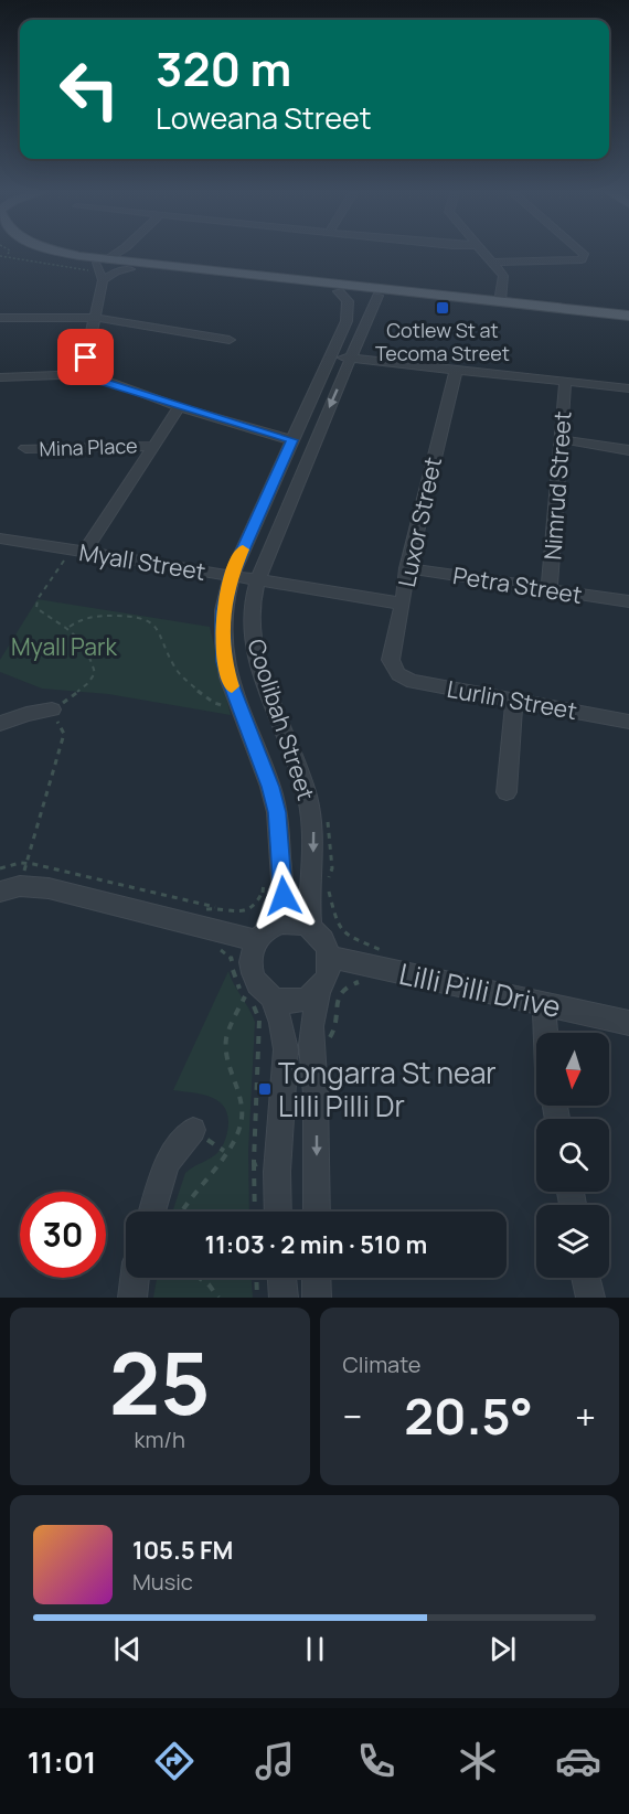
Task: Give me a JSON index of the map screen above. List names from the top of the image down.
{
  "streets": {
    "street": [
      "Mina Place",
      "Nimrud Street",
      "Luxor Street",
      "Myall Street",
      "Petra Street",
      "Lurlin Street",
      "Coolibah Street",
      "Lilli Pilli Drive"
    ]
  },
  "crossings": [
    ["Nimrud Street", "Petra Street"],
    ["Luxor Street", "Myall Street"],
    ["Luxor Street", "Petra Street"],
    ["Luxor Street", "Lurlin Street"],
    ["Myall Street", "Coolibah Street"],
    ["Coolibah Street", "Lilli Pilli Drive"]
  ],
  "parks": ["Myall Park"],
  "places": {
    "transit": ["Cotlew St at Tecoma Street", "Tongarra St near Lilli Pilli Dr"]
  },
  "north": "bottom",
  "page": {
    "turn": ["320 m", "Loweana Street"],
    "limit": "30",
    "trip": "11:03 · 2 min · 510 m",
    "tile": [
      ["25", "km/h"],
      "Climate"
    ],
    "heat": ["−", "20.5°", "+"],
    "song": ["105.5 FM", "Music"],
    "tabs": "11:01"
  }
}
